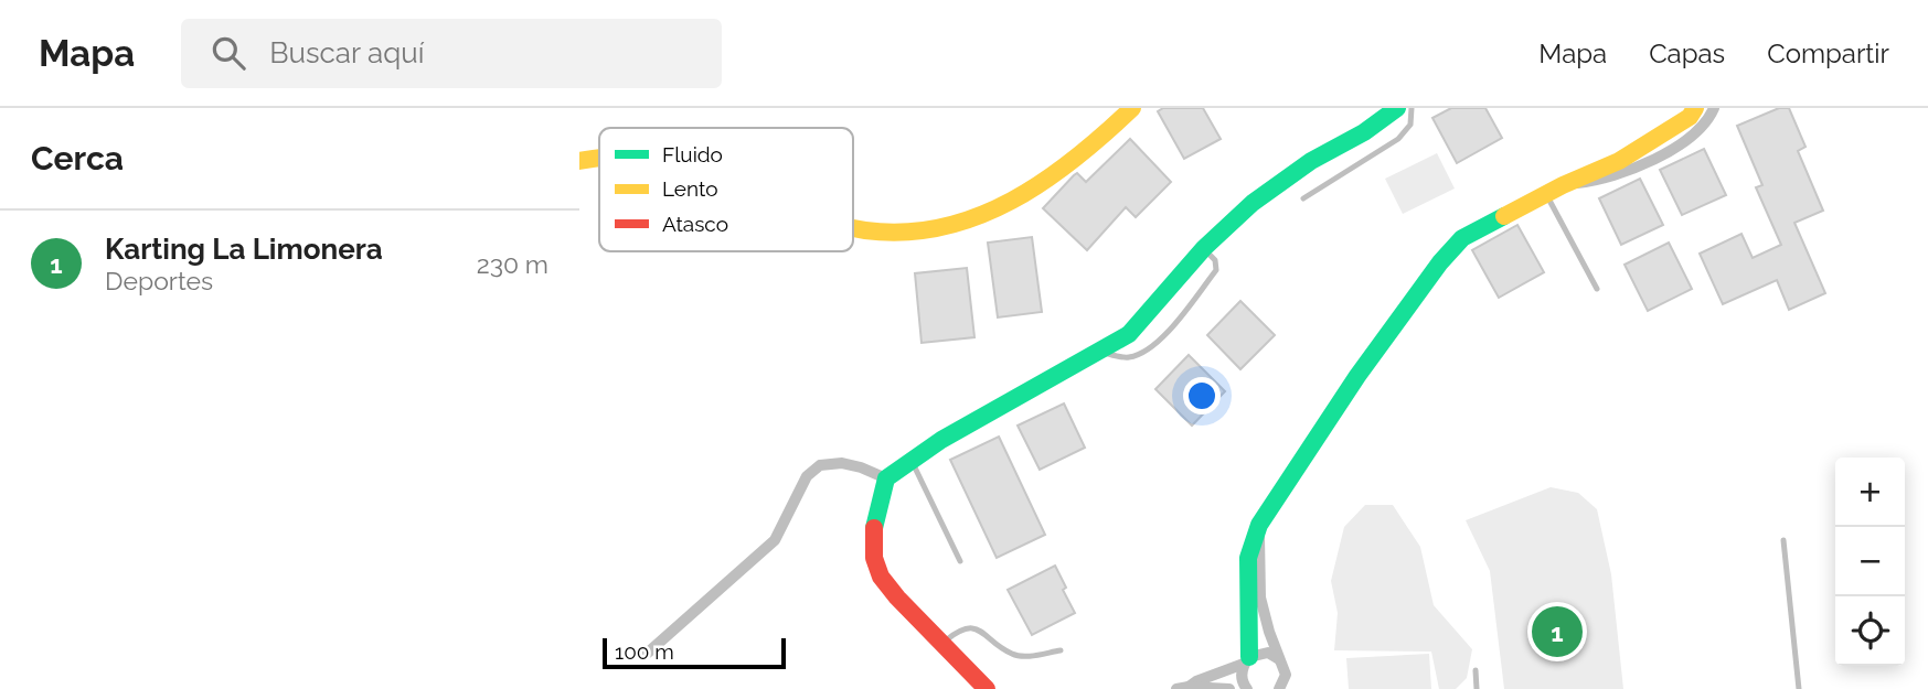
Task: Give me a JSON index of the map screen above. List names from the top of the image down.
{
  "legend": ["Fluido", "Lento", "Atasco"],
  "scale_bar": "100 m",
  "page": {
    "header": "Mapa",
    "search": "Buscar aquí",
    "nav": ["Mapa", "Capas", "Compartir"],
    "heading": "Cerca",
    "list": [
      {
        "mark": "1",
        "name": "Karting La Limonera",
        "note": "Deportes",
        "value": "230 m"
      }
    ],
    "map_buttons": ["+", "−"],
    "pins": "1",
    "scale": "100 m"
  }
}
